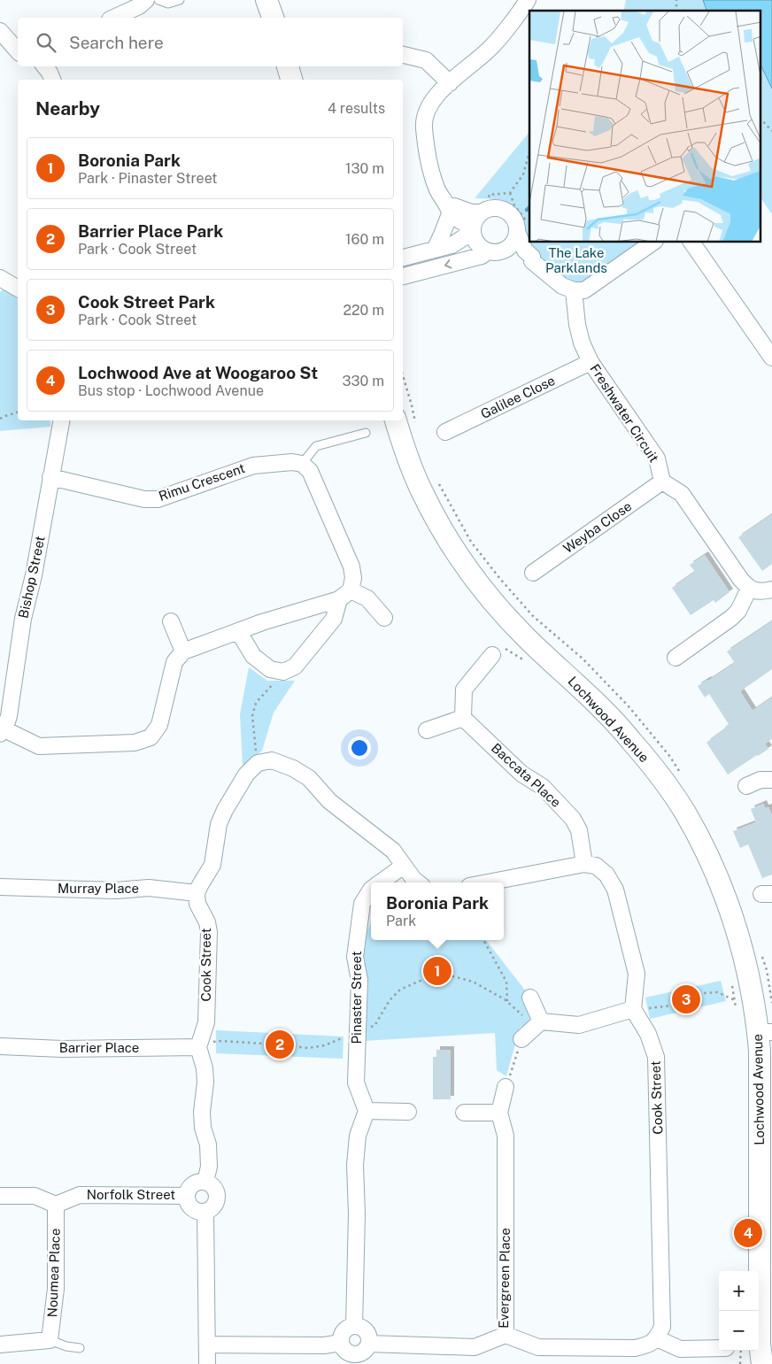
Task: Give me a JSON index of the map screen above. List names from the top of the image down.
{
  "streets": {
    "street": [
      "Galilee Close",
      "Freshwater Circuit",
      "Rimu Crescent",
      "Weyba Close",
      "Bishop Street",
      "Lochwood Avenue",
      "Baccata Place",
      "Murray Place",
      "Cook Street",
      "Pinaster Street",
      "Barrier Place",
      "Norfolk Street",
      "Noumea Place",
      "Evergreen Place"
    ]
  },
  "crossings": [
    ["Galilee Close", "Freshwater Circuit"],
    ["Freshwater Circuit", "Weyba Close"],
    ["Rimu Crescent", "Bishop Street"],
    ["Murray Place", "Cook Street"],
    ["Cook Street", "Barrier Place"],
    ["Norfolk Street", "Noumea Place"]
  ],
  "parks": ["The Lake Parklands"],
  "page": {
    "search": "Search here",
    "heading": ["Nearby", "4 results"],
    "list": [
      {
        "mark": "1",
        "name": "Boronia Park",
        "note": "Park · Pinaster Street",
        "value": "130 m"
      },
      {
        "mark": "2",
        "name": "Barrier Place Park",
        "note": "Park · Cook Street",
        "value": "160 m"
      },
      {
        "mark": "3",
        "name": "Cook Street Park",
        "note": "Park · Cook Street",
        "value": "220 m"
      },
      {
        "mark": "4",
        "name": "Lochwood Ave at Woogaroo St",
        "note": "Bus stop · Lochwood Avenue",
        "value": "330 m"
      }
    ],
    "popup": ["Boronia Park", "Park"],
    "pins": [
      "1",
      "3",
      "2",
      "4"
    ],
    "map_buttons": ["+", "−"]
  }
}
